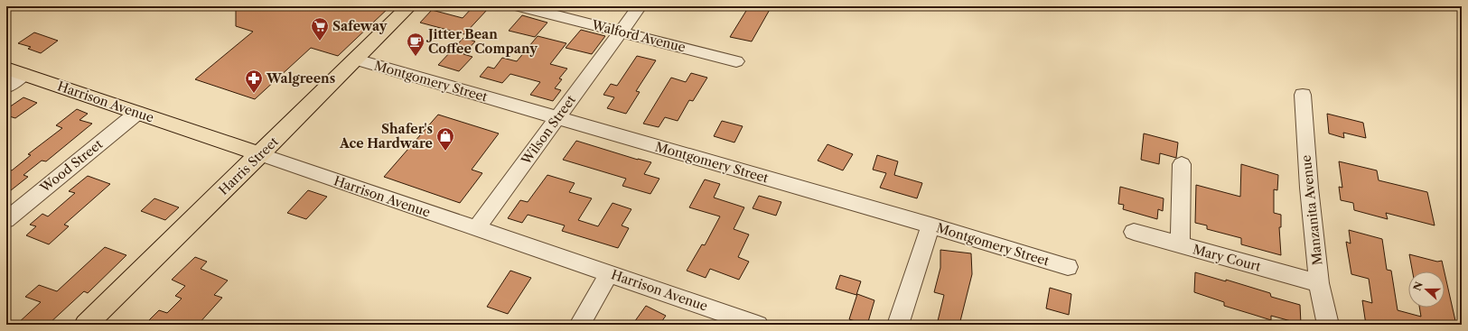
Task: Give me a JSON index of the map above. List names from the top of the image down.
{
  "streets": {
    "main road": ["Harrison Avenue", "Harris Street"],
    "street": [
      "Walford Avenue",
      "Montgomery Street",
      "Wilson Street",
      "Wood Street",
      "Manzanita Avenue",
      "Mary Court"
    ]
  },
  "crossings": [
    ["Walford Avenue", "Wilson Street"],
    ["Montgomery Street", "Wilson Street"],
    ["Montgomery Street", "Harris Street"],
    ["Harrison Avenue", "Wilson Street"],
    ["Harrison Avenue", "Wood Street"],
    ["Harrison Avenue", "Harris Street"],
    ["Manzanita Avenue", "Mary Court"]
  ],
  "places": {
    "supermarket": ["Safeway"],
    "cafe": ["Jitter Bean Coffee Company"],
    "pharmacy": ["Walgreens"],
    "shop": ["Shafer's Ace Hardware"]
  },
  "north": "left"
}
